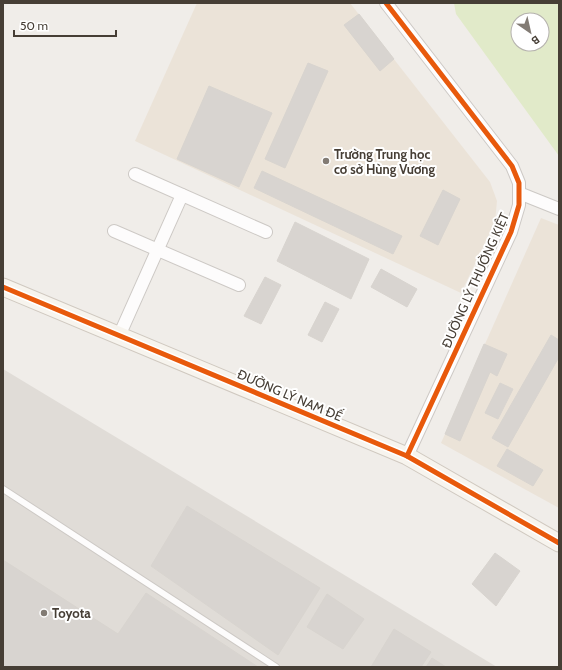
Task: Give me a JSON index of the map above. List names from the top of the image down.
{
  "streets": {
    "street": ["ĐƯỜNG LÝ THƯỜNG KIỆT", "ĐƯỜNG LÝ NAM ĐẾ"]
  },
  "crossings": [
    ["ĐƯỜNG LÝ THƯỜNG KIỆT", "ĐƯỜNG LÝ NAM ĐẾ"]
  ],
  "places": ["Trường Trung học cơ sở Hùng Vương", "Toyota"],
  "scale_bar": "50 m",
  "north": "bottom right"
}
